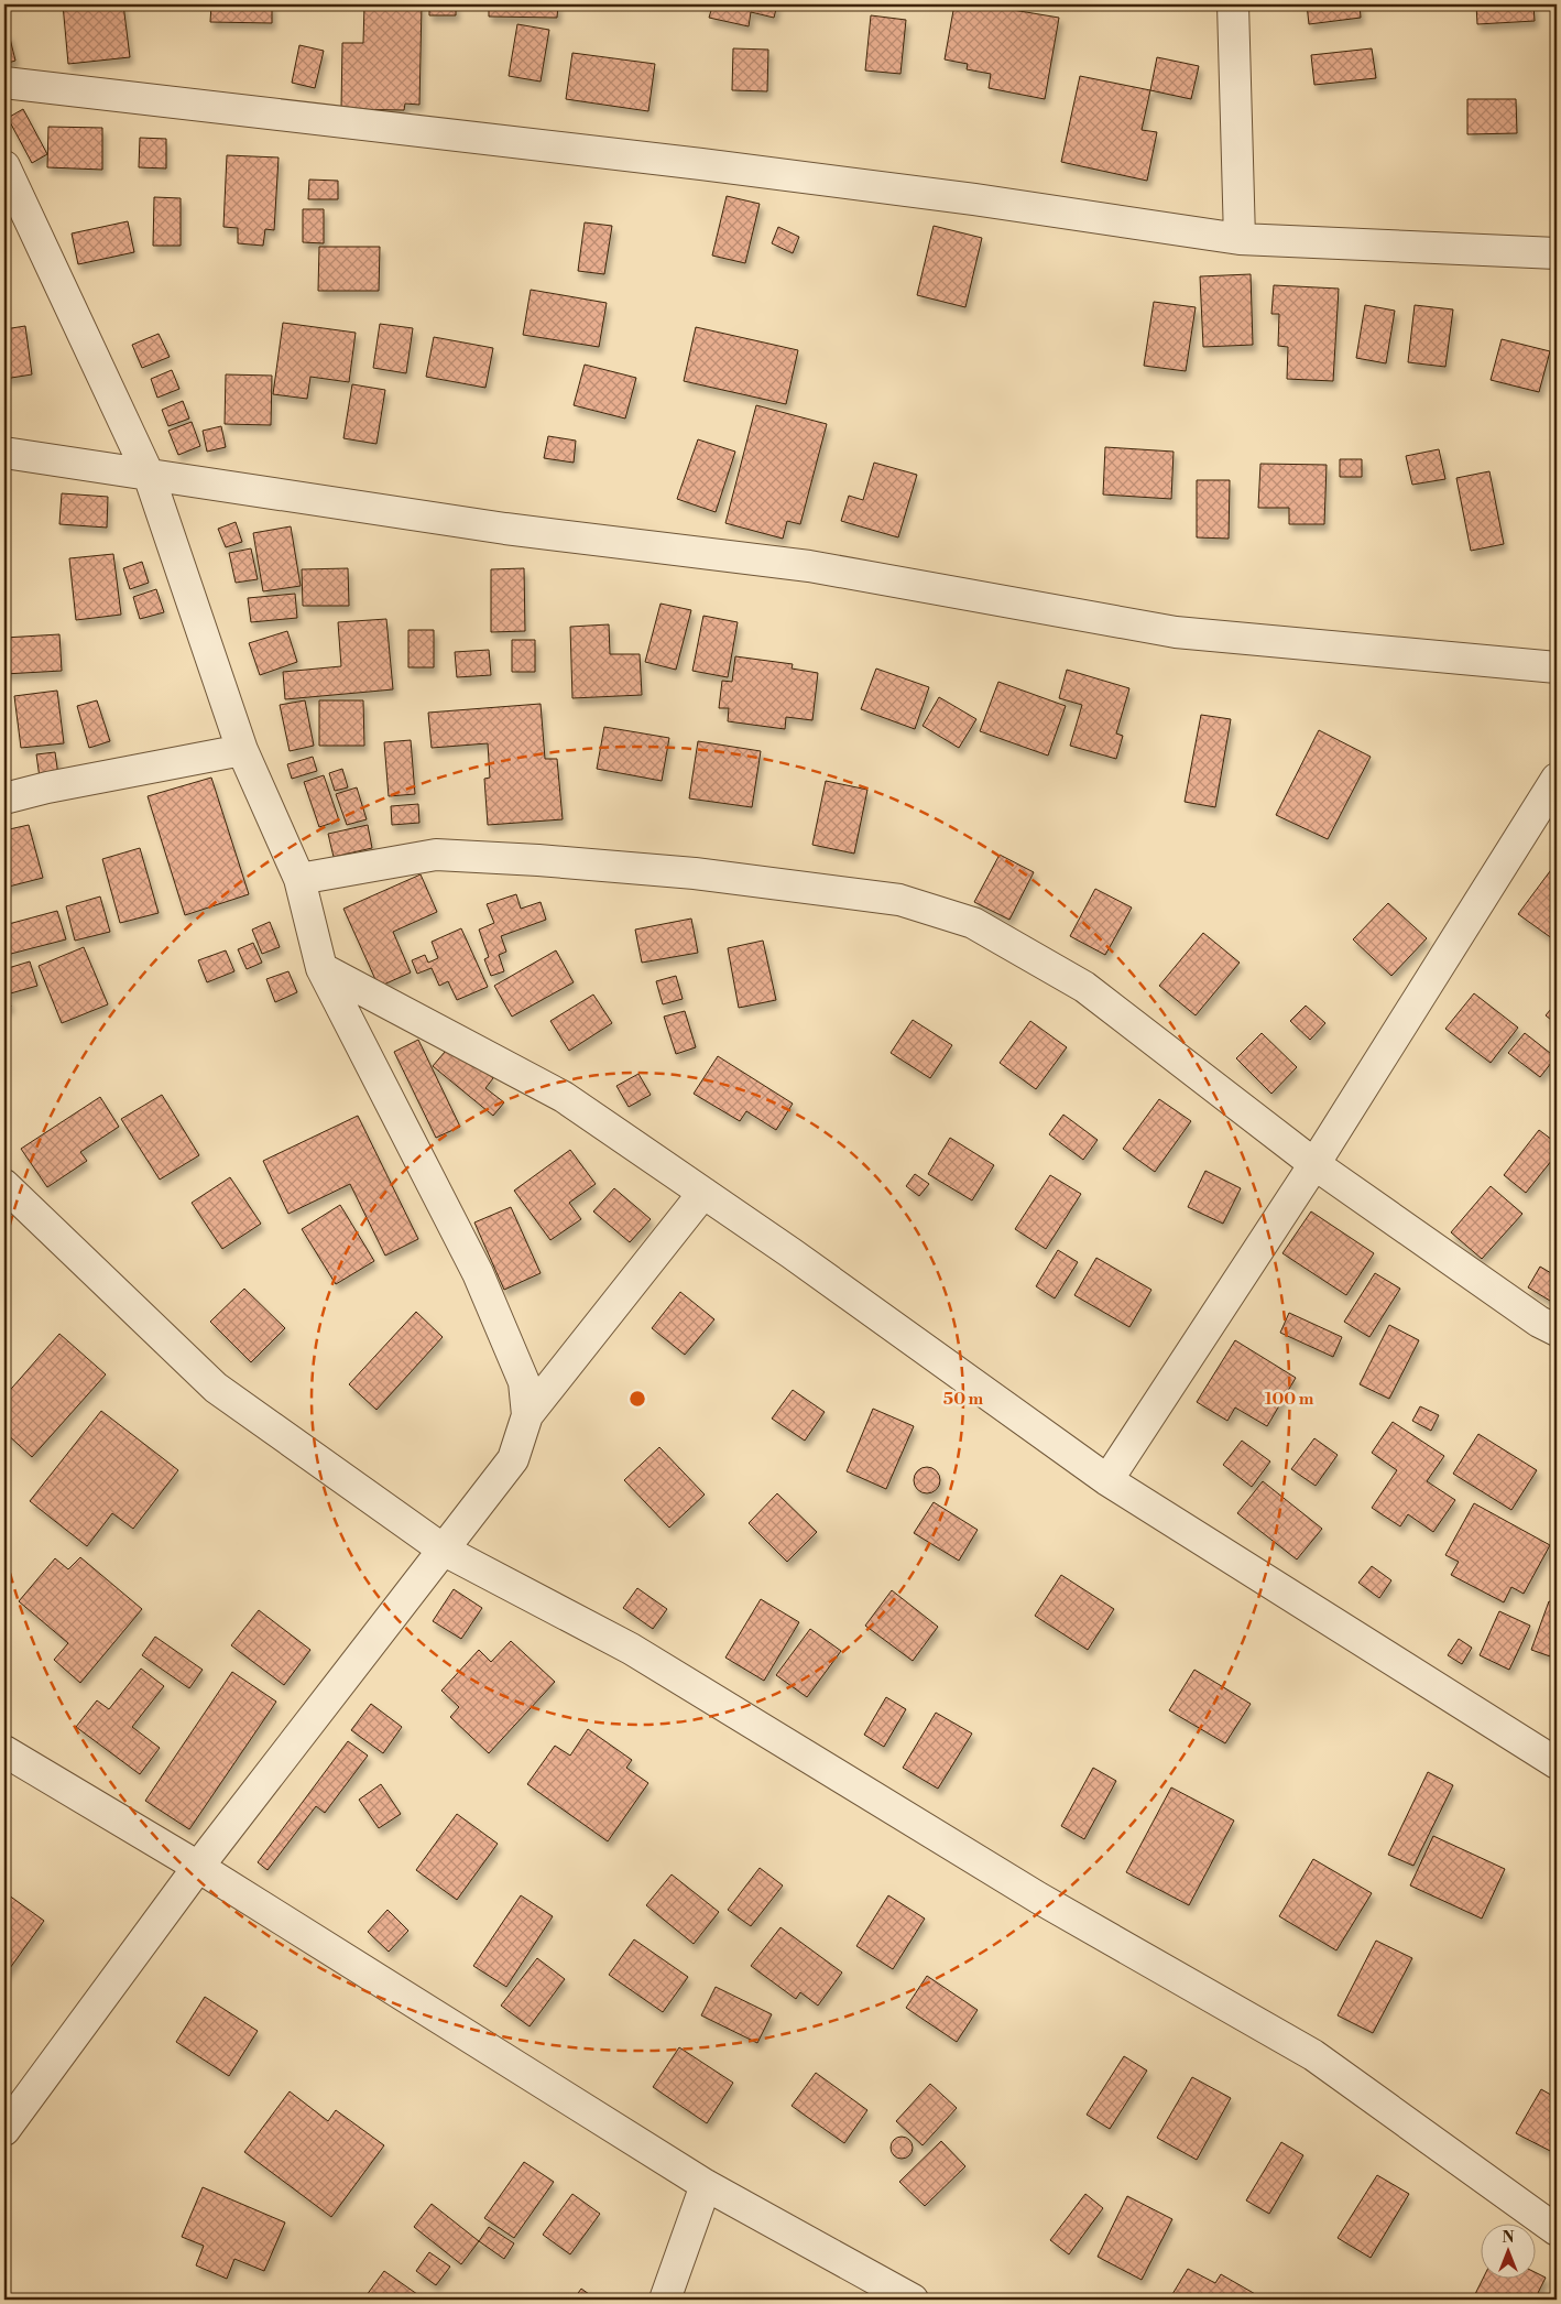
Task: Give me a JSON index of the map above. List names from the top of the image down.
{
  "north": "top",
  "rings": ["50 m", "100 m"]
}
